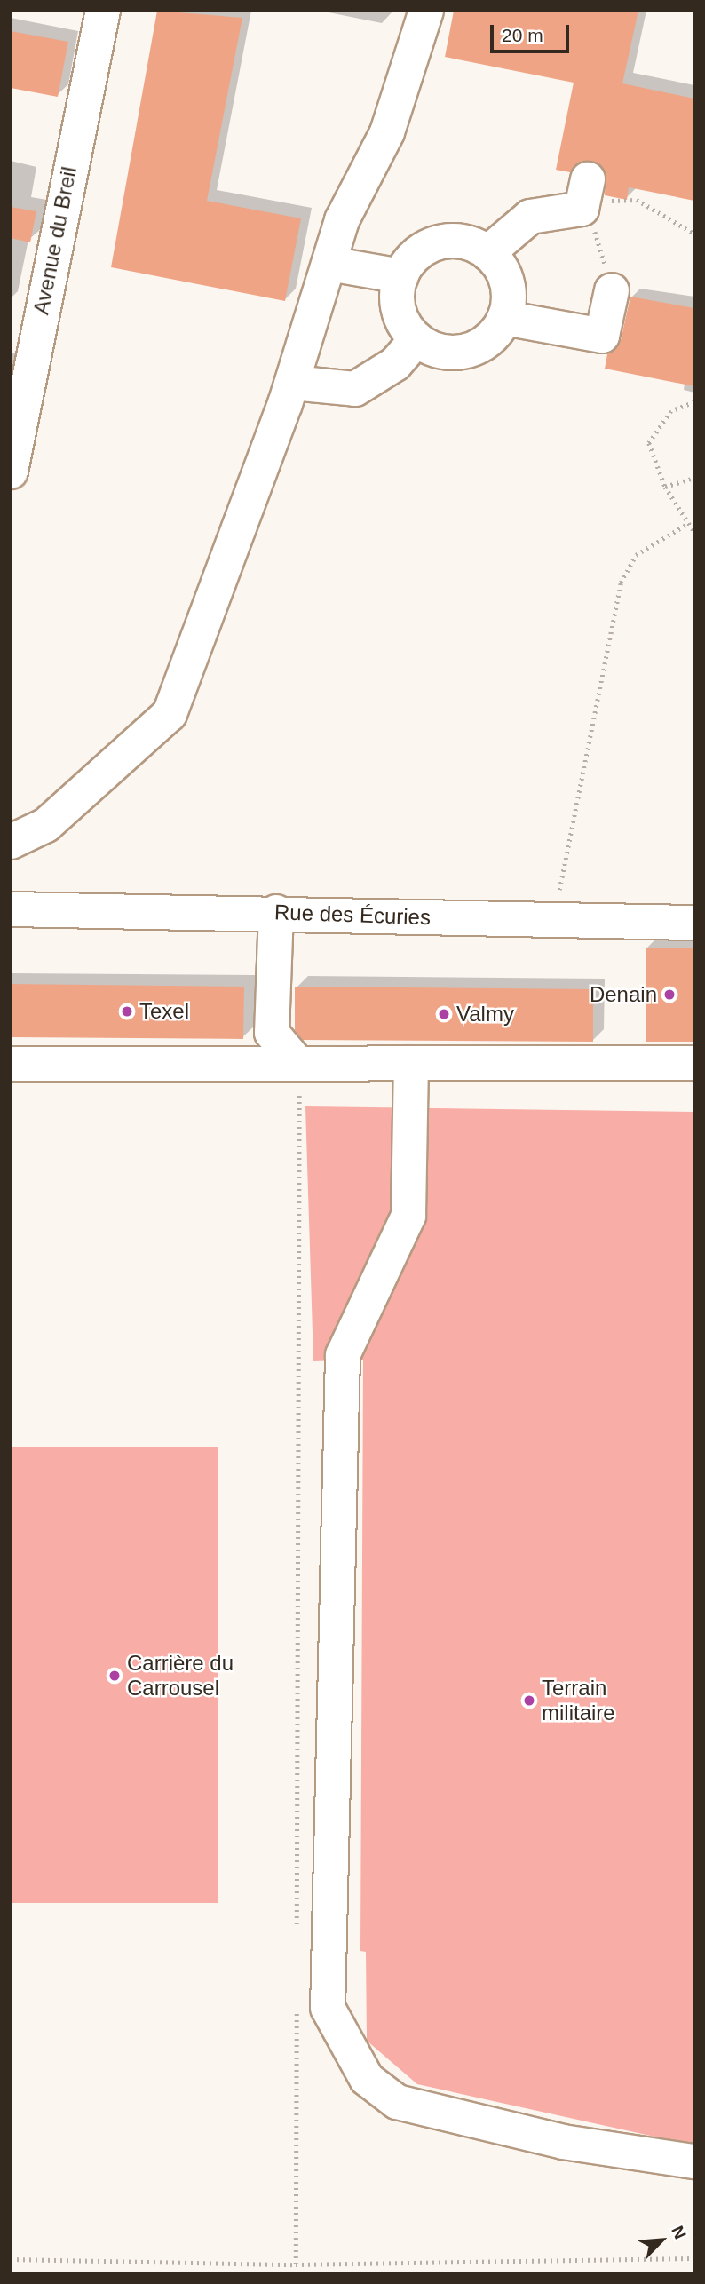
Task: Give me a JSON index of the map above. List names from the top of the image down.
{
  "streets": {
    "street": ["Avenue du Breil", "Rue des Écuries"]
  },
  "places": [
    "Denain",
    "Texel",
    "Valmy",
    "Carrière du Carrousel",
    "Terrain militaire"
  ],
  "scale_bar": "20 m",
  "north": "top right"
}
